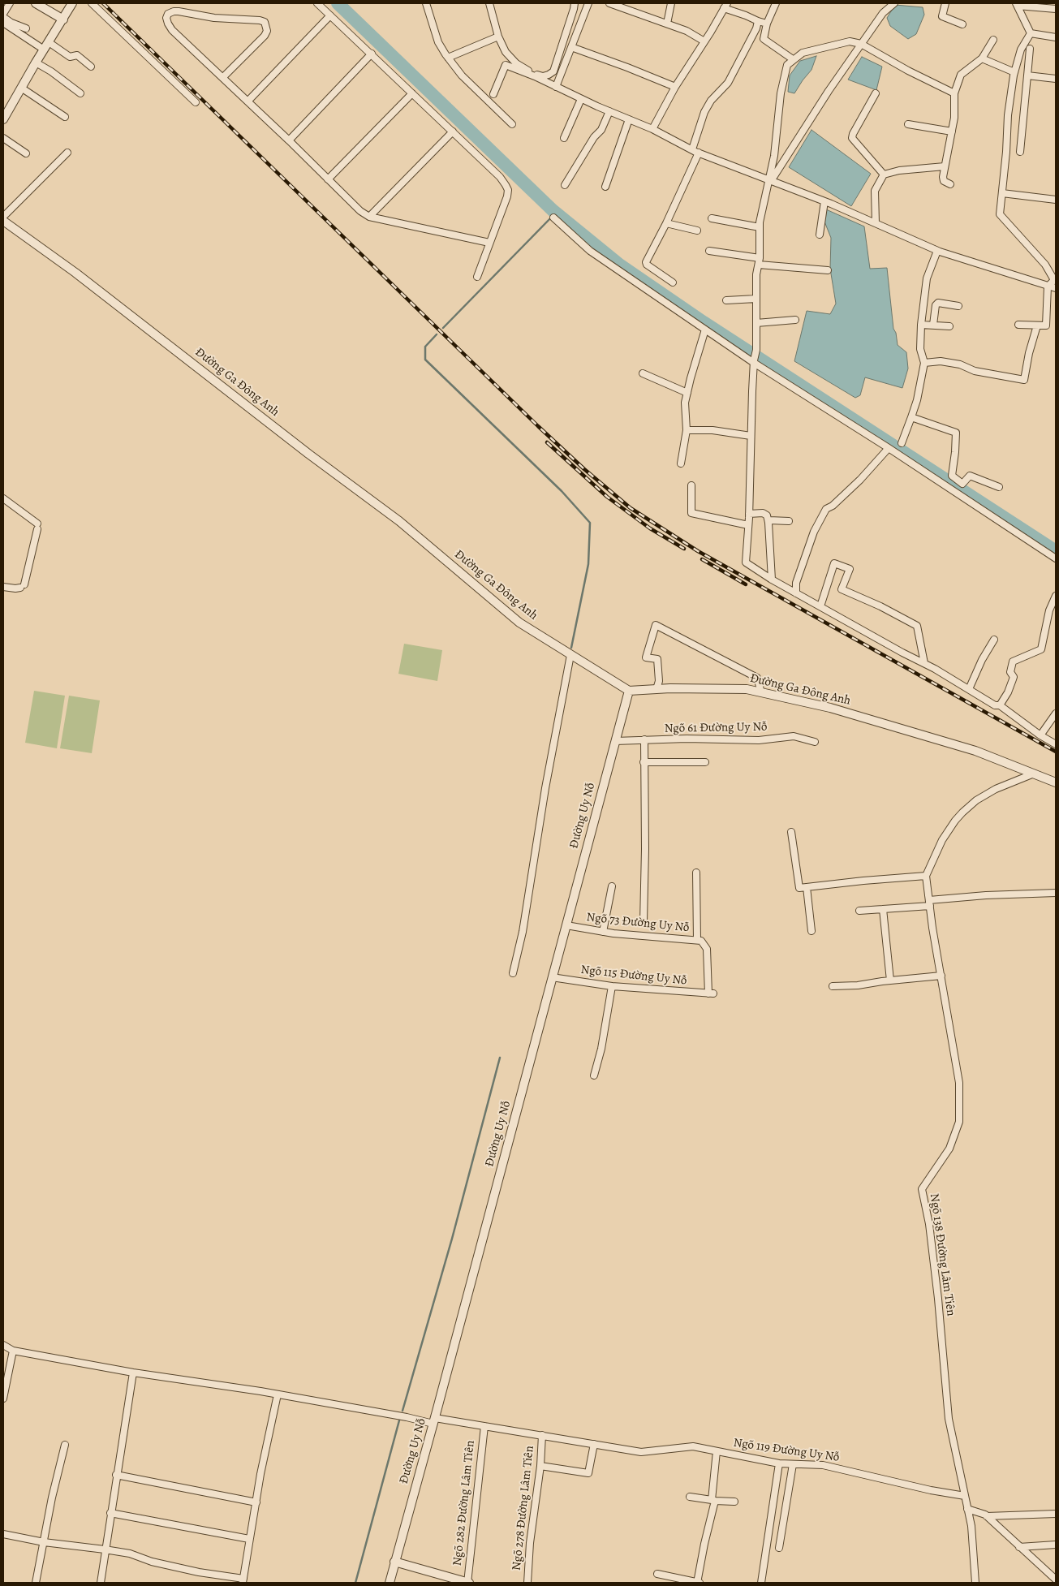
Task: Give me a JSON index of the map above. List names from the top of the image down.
{
  "streets": {
    "street": [
      "Đường Ga Đông Anh",
      "Ngõ 61 Đường Uy Nỗ",
      "Đường Uy Nỗ",
      "Ngõ 73 Đường Uy Nỗ",
      "Ngõ 115 Đường Uy Nỗ",
      "Ngõ 138 Đường Lâm Tiên",
      "Ngõ 119 Đường Uy Nỗ",
      "Ngõ 282 Đường Lâm Tiên",
      "Ngõ 278 Đường Lâm Tiên"
    ]
  },
  "crossings": [
    ["Đường Ga Đông Anh", "Đường Uy Nỗ"],
    ["Đường Ga Đông Anh", "Ngõ 138 Đường Lâm Tiên"],
    ["Ngõ 61 Đường Uy Nỗ", "Đường Uy Nỗ"],
    ["Đường Uy Nỗ", "Ngõ 73 Đường Uy Nỗ"],
    ["Đường Uy Nỗ", "Ngõ 115 Đường Uy Nỗ"],
    ["Đường Uy Nỗ", "Ngõ 119 Đường Uy Nỗ"],
    ["Ngõ 73 Đường Uy Nỗ", "Ngõ 115 Đường Uy Nỗ"],
    ["Ngõ 138 Đường Lâm Tiên", "Ngõ 119 Đường Uy Nỗ"],
    ["Ngõ 119 Đường Uy Nỗ", "Ngõ 282 Đường Lâm Tiên"],
    ["Ngõ 119 Đường Uy Nỗ", "Ngõ 278 Đường Lâm Tiên"]
  ]
}
